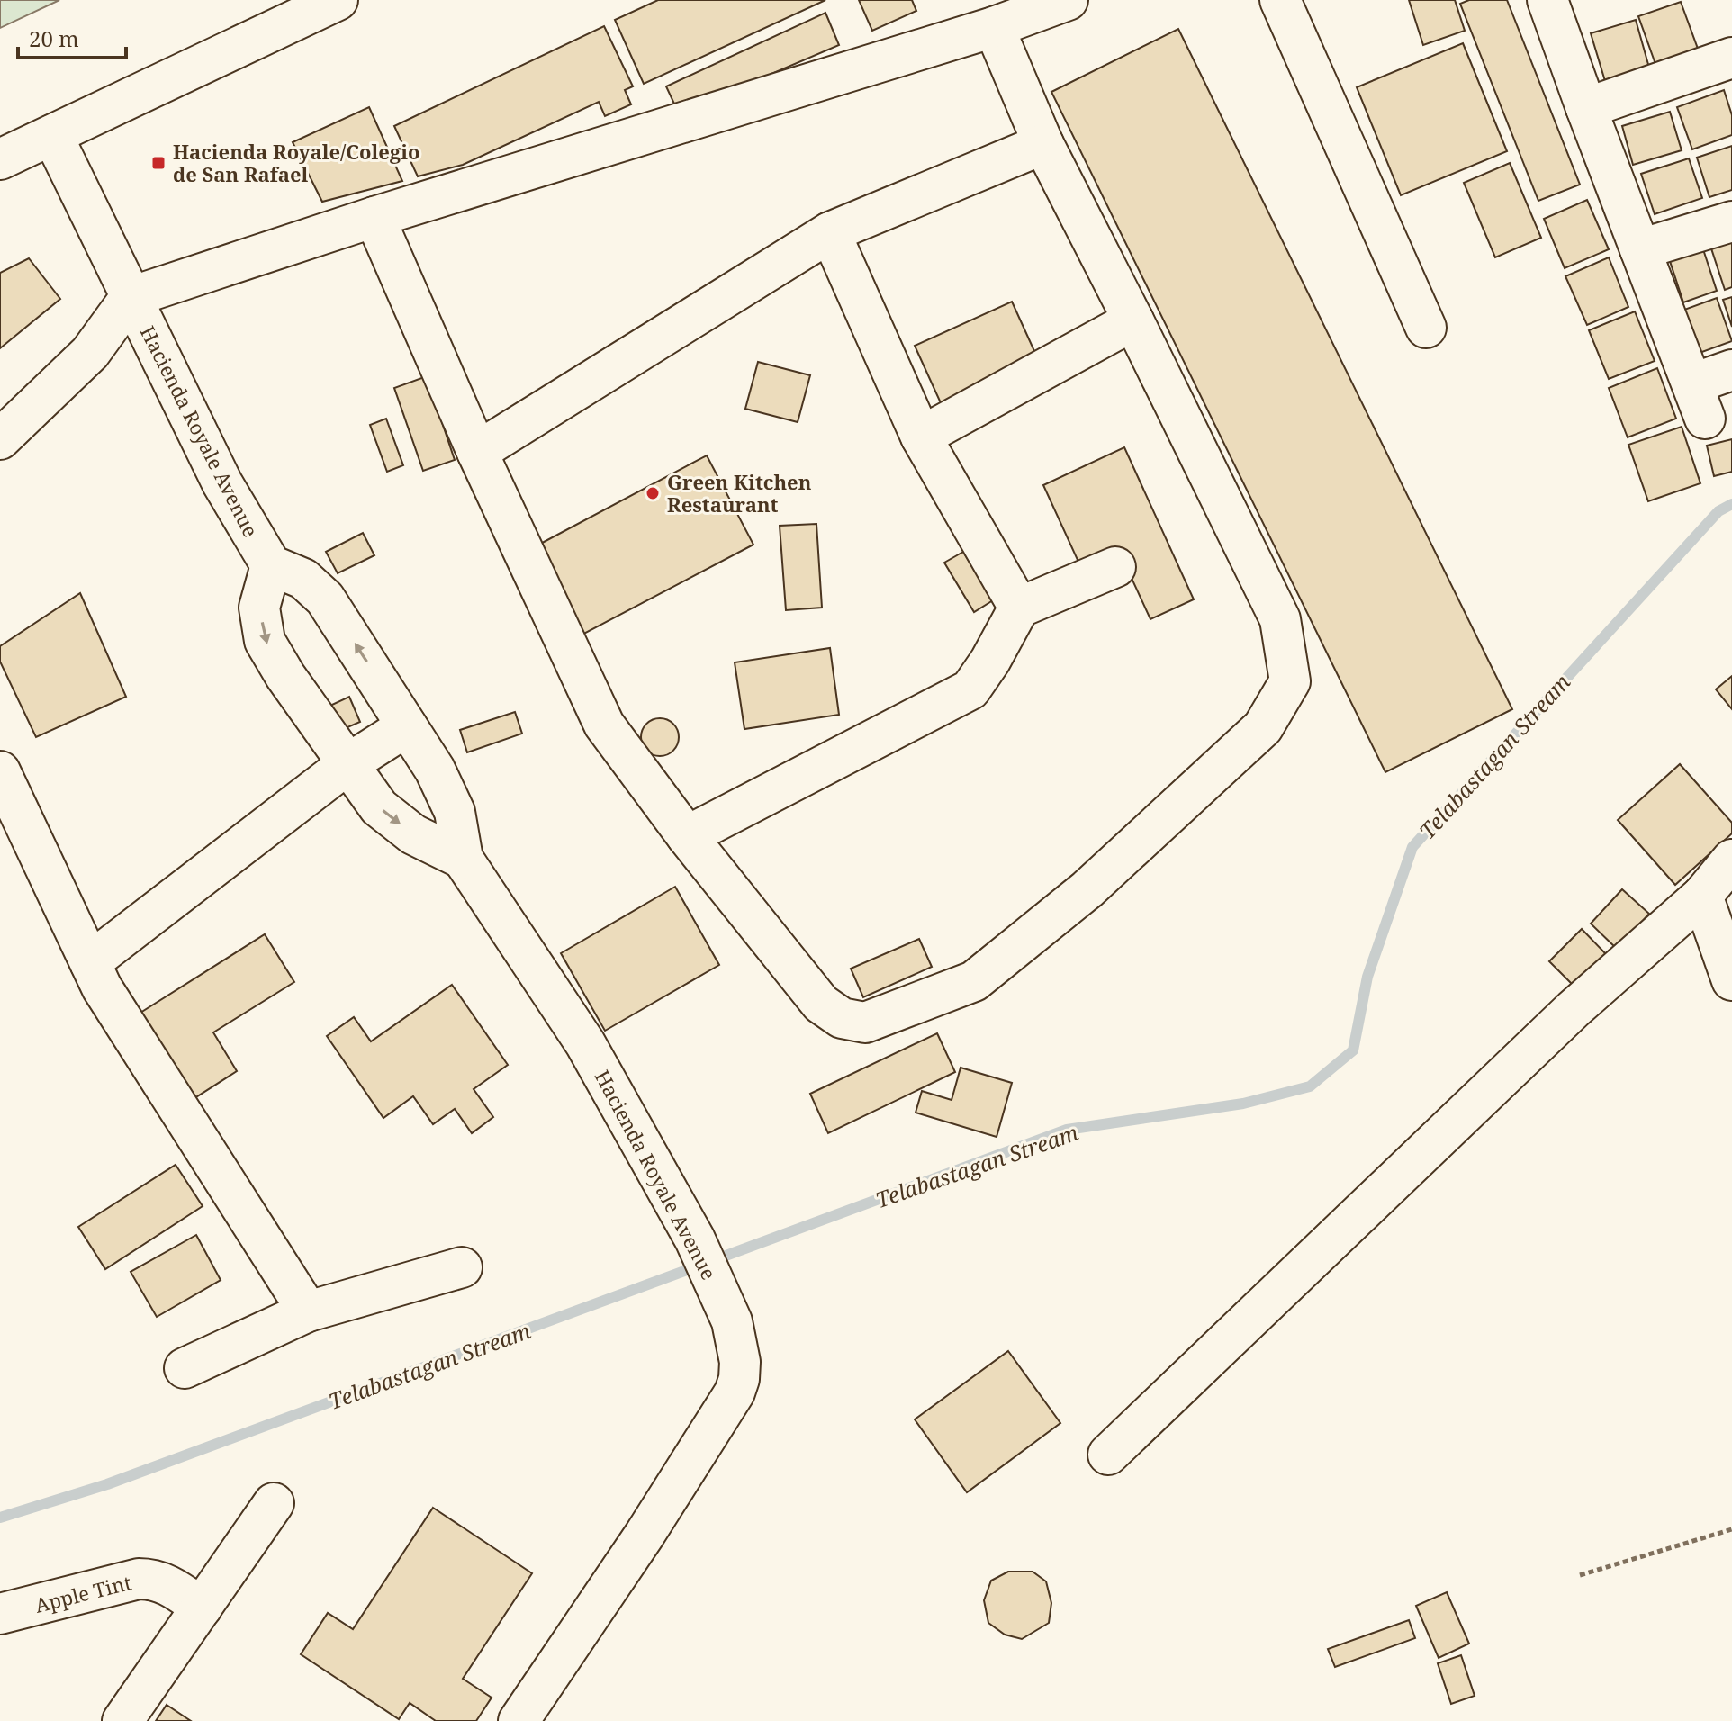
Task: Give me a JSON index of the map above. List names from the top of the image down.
{
  "streets": {
    "main road": ["Hacienda Royale Avenue", "Apple Tint"]
  },
  "water": ["Telabastagan Stream"],
  "places": {
    "transit": ["Hacienda Royale/Colegio de San Rafael"],
    "other": ["Green Kitchen Restaurant"]
  },
  "scale_bar": "20 m"
}
